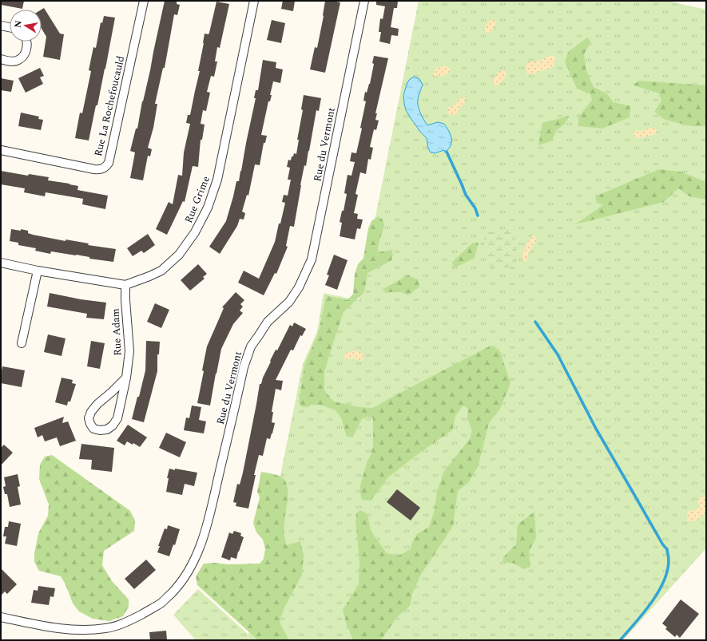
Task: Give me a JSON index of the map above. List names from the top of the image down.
{
  "streets": {
    "street": [
      "Rue La Rochefoucauld",
      "Rue du Vermont",
      "Rue Grime",
      "Rue Adam"
    ]
  },
  "crossings": [
    ["Rue Grime", "Rue Adam"]
  ],
  "north": "left"
}
